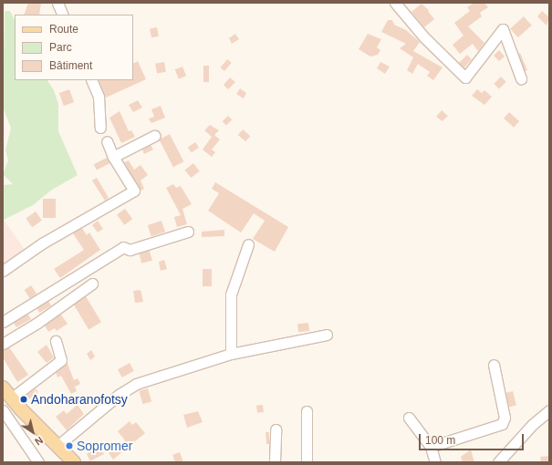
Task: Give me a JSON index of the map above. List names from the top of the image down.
{
  "places": ["Andoharanofotsy", "Sopromer"],
  "legend": ["Route", "Parc", "Bâtiment"],
  "scale_bar": "100 m",
  "north": "bottom right"
}
